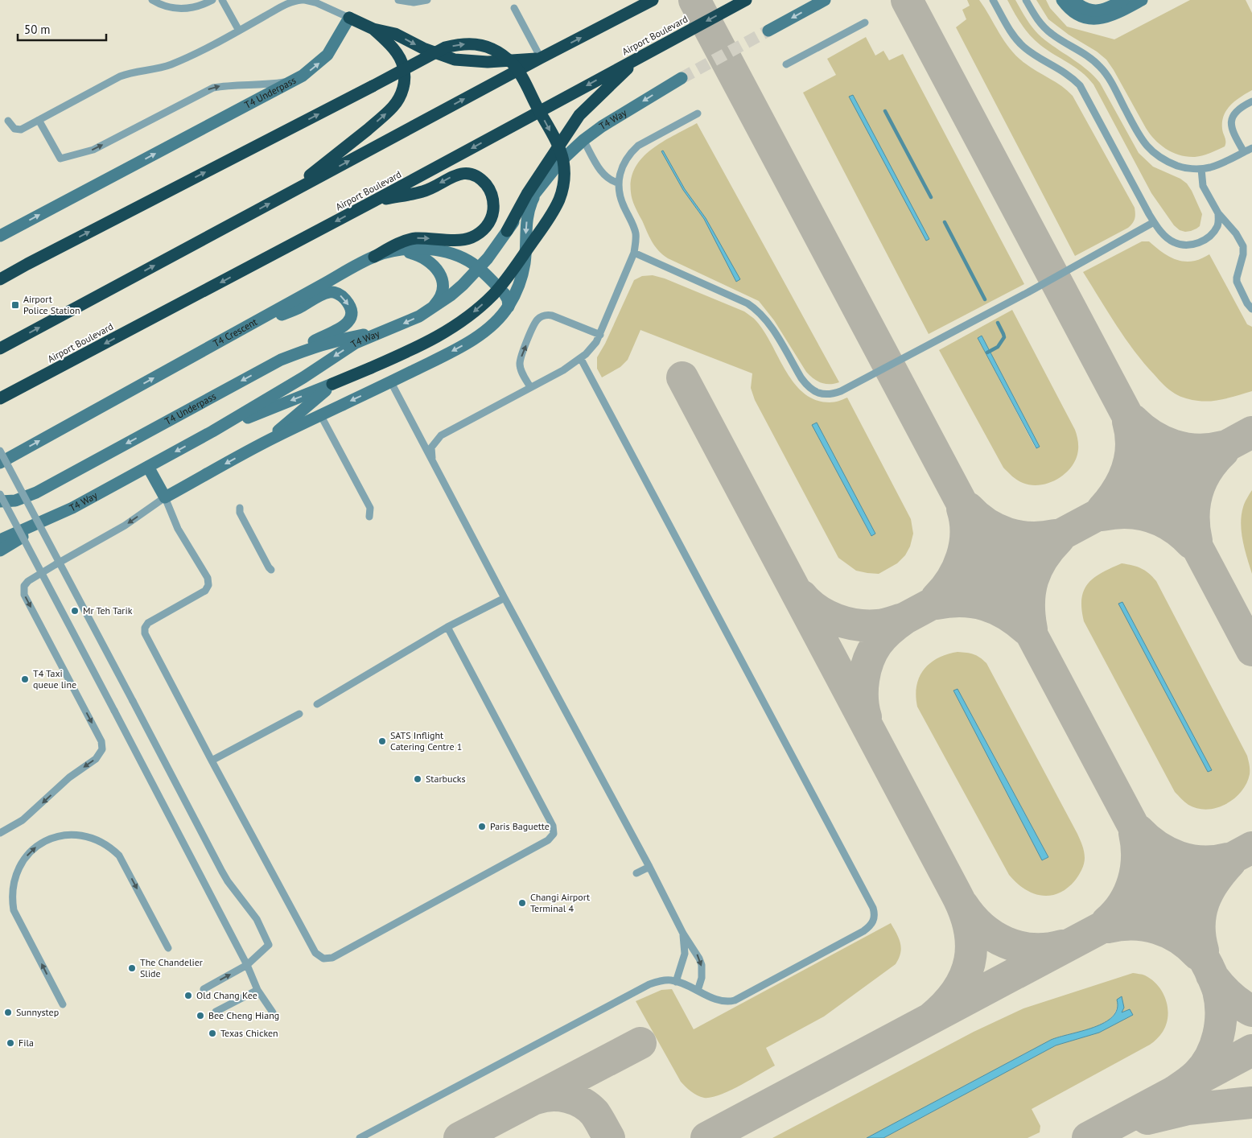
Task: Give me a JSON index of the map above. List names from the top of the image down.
{
  "streets": {
    "highway": ["Airport Boulevard"],
    "main road": ["T4 Underpass", "T4 Way", "T4 Crescent"]
  },
  "crossings": [
    ["T4 Underpass", "T4 Way"],
    ["T4 Way", "T4 Crescent"]
  ],
  "places": {
    "transit": ["Airport Police Station"],
    "other": [
      "Mr Teh Tarik",
      "T4 Taxi queue line",
      "SATS Inflight Catering Centre 1",
      "Starbucks",
      "Paris Baguette",
      "Changi Airport Terminal 4",
      "The Chandelier Slide",
      "Old Chang Kee",
      "Sunnystep",
      "Bee Cheng Hiang",
      "Texas Chicken",
      "Fila"
    ]
  },
  "scale_bar": "50 m"
}
